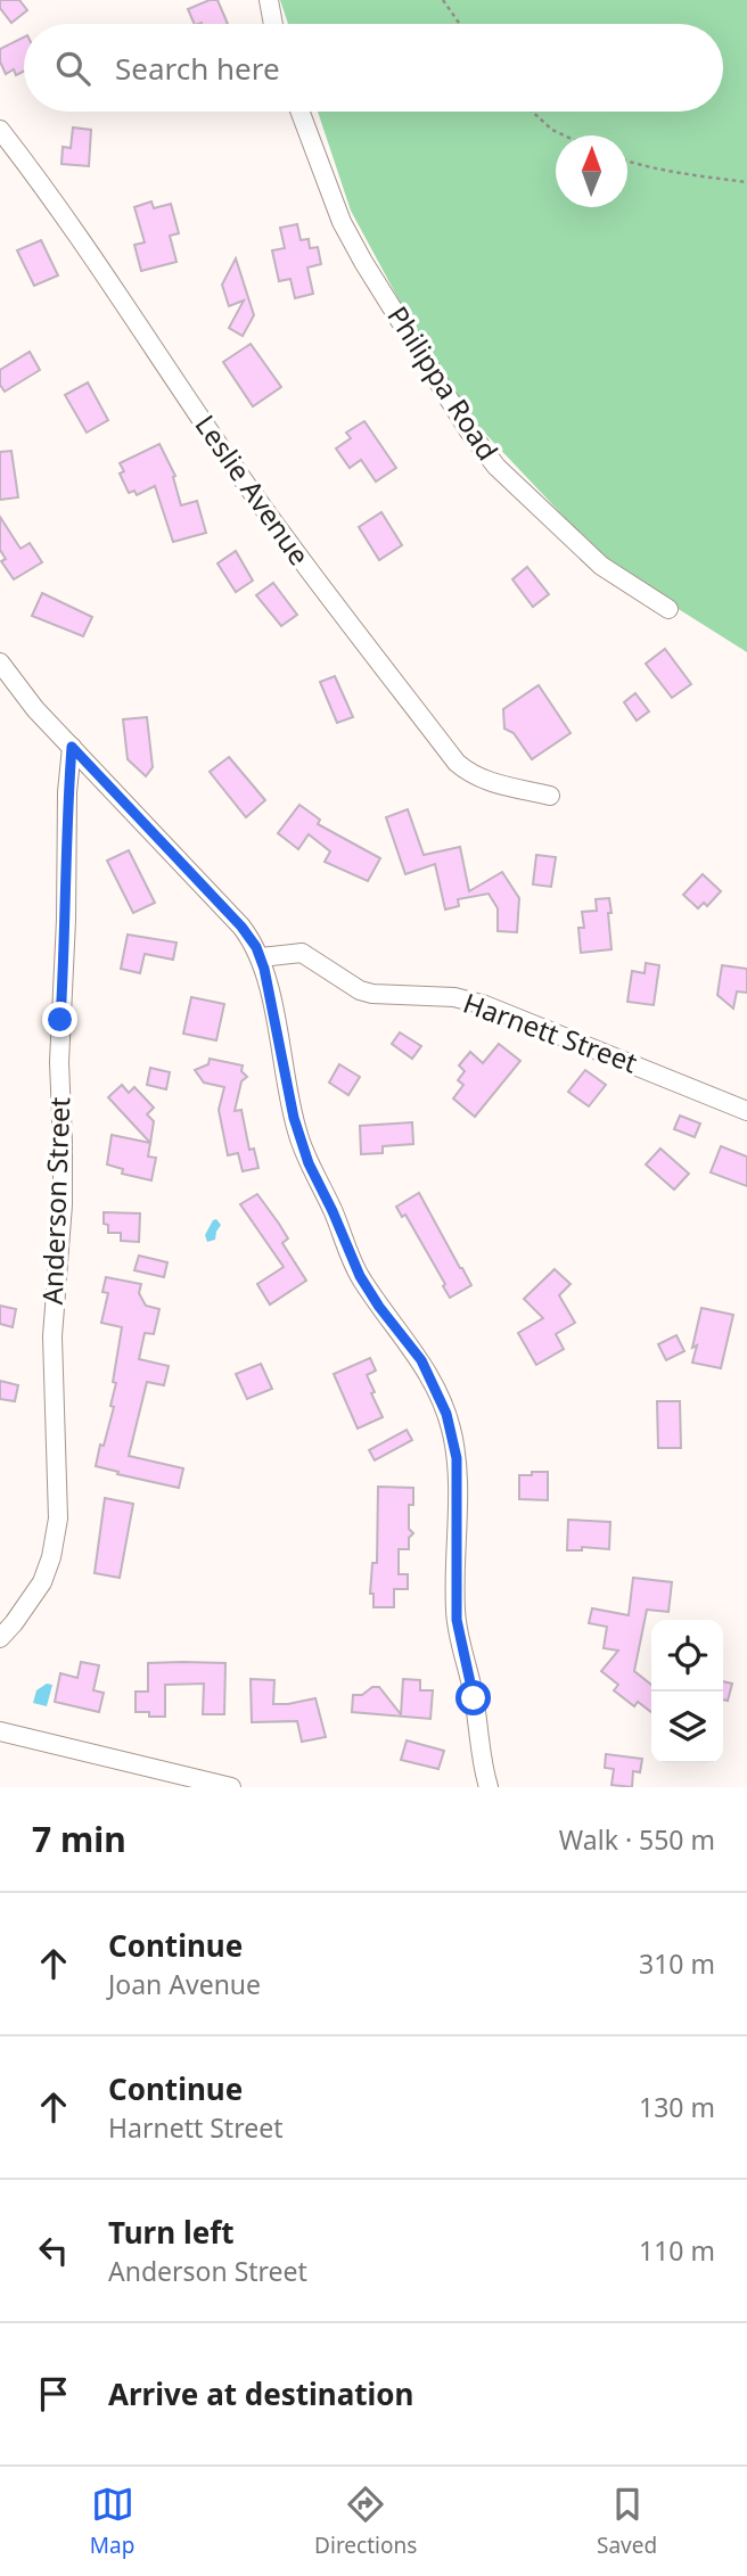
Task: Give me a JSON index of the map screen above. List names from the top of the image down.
{
  "streets": {
    "street": [
      "Philippa Road",
      "Leslie Avenue",
      "Harnett Street",
      "Anderson Street"
    ]
  },
  "north": "top",
  "page": {
    "search": "Search here",
    "heading": ["7 min", "Walk · 550 m"],
    "list": [
      ["Continue", "Joan Avenue", "310 m"],
      ["Continue", "Harnett Street", "130 m"],
      ["Turn left", "Anderson Street", "110 m"],
      "Arrive at destination"
    ],
    "nav": ["Map", "Directions", "Saved"]
  }
}
